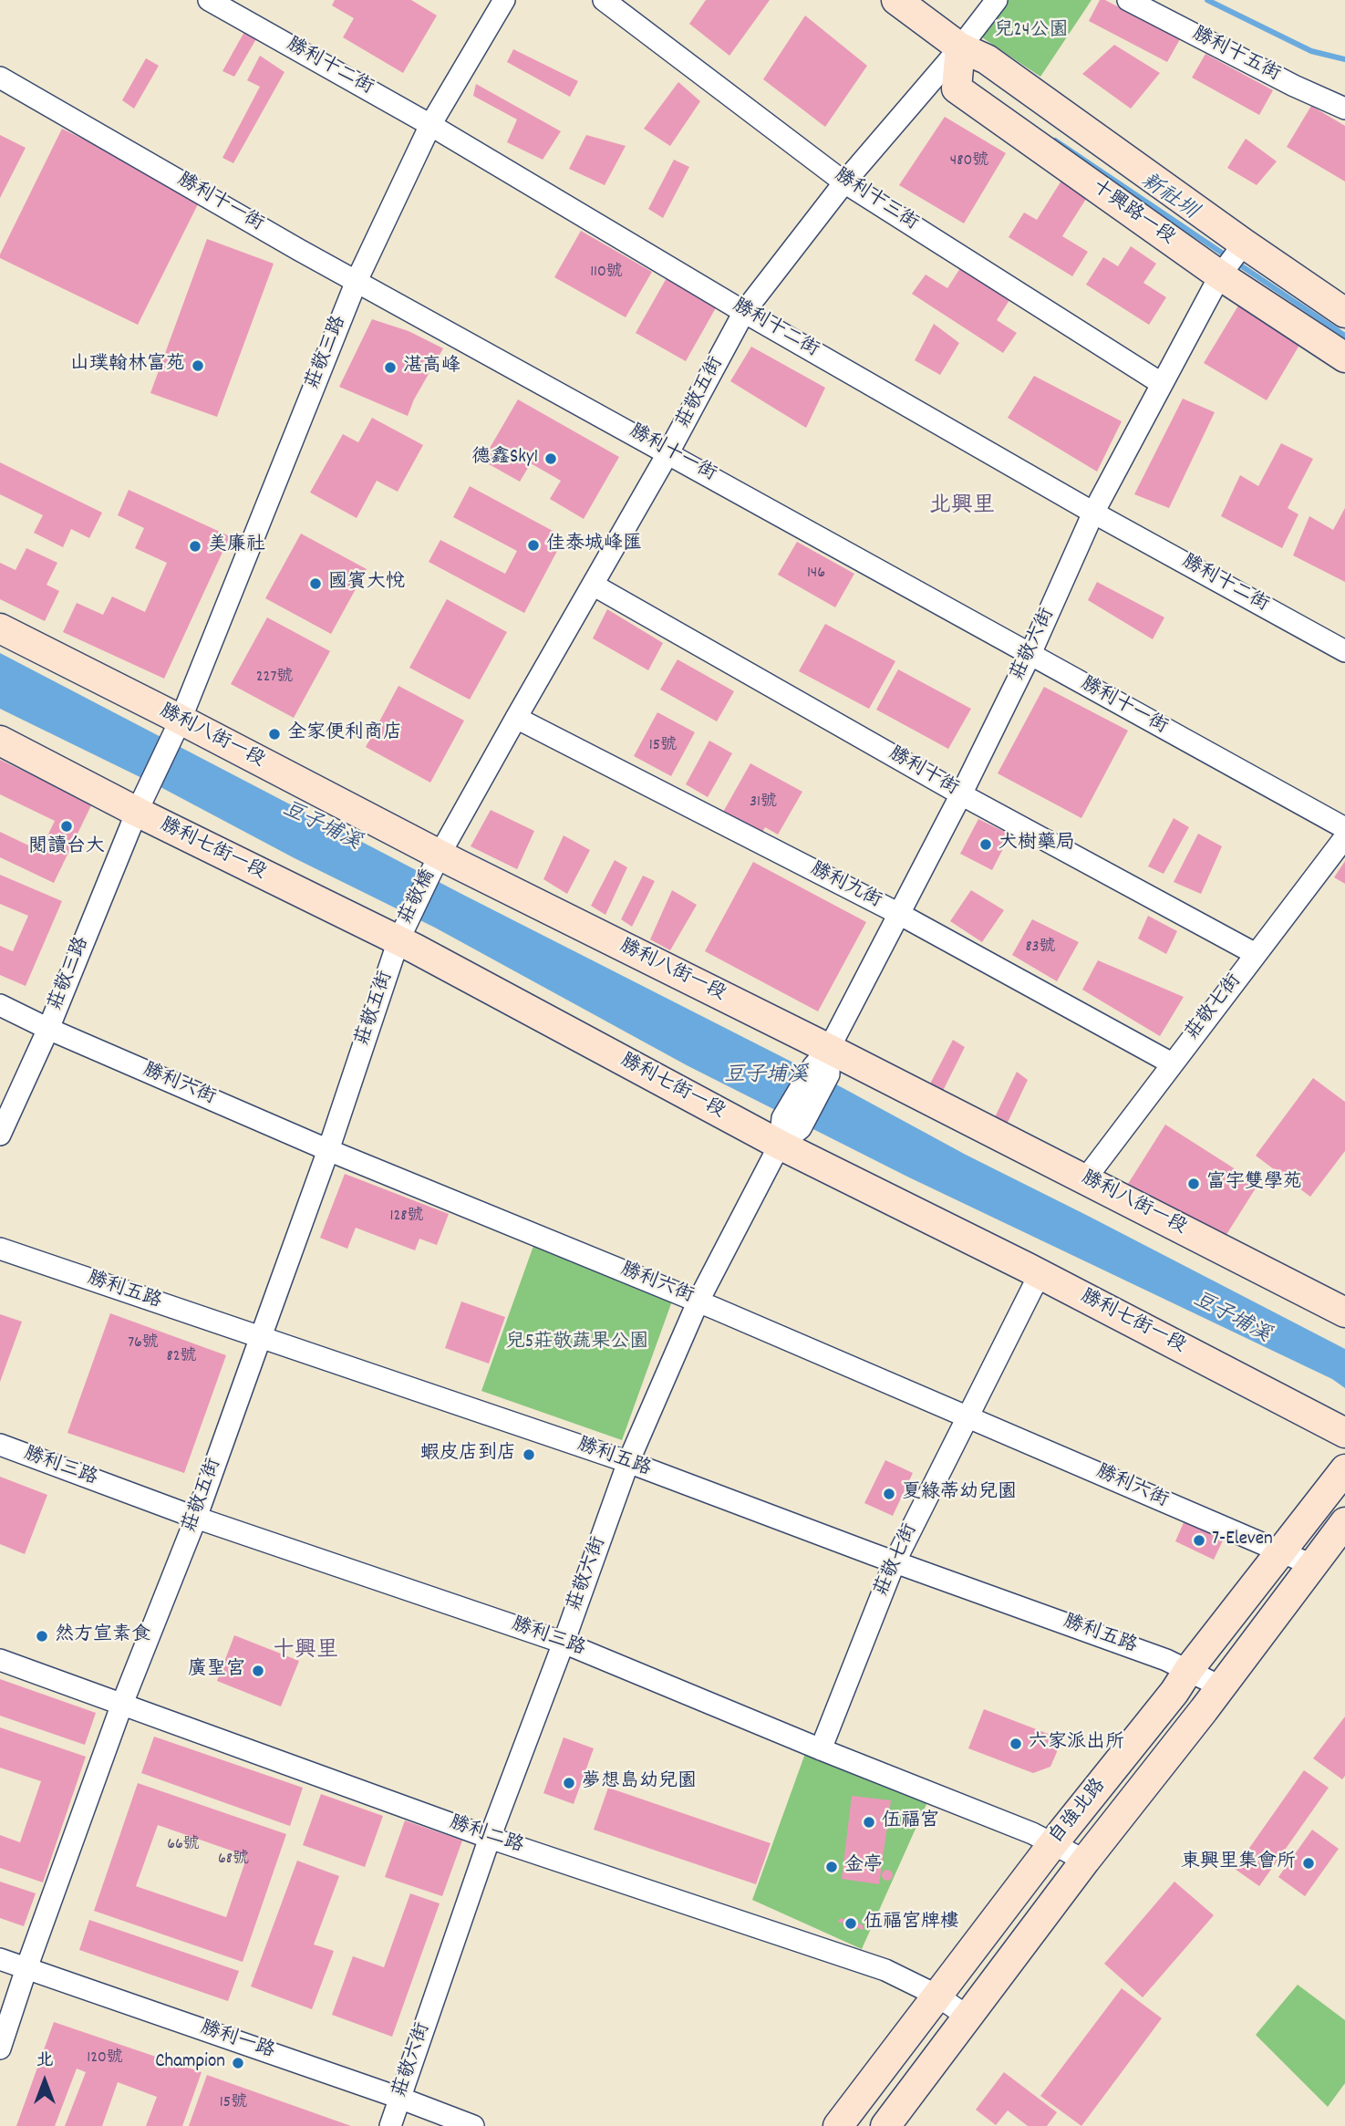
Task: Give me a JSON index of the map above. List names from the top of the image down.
{
  "streets": {
    "street": [
      "勝利十五街",
      "勝利十二街",
      "勝利十三街",
      "勝利十一街",
      "十興路一段",
      "莊敬三路",
      "莊敬五街",
      "莊敬六街",
      "勝利八街一段",
      "勝利十街",
      "勝利七街一段",
      "勝利九街",
      "莊敬橋",
      "莊敬七街",
      "勝利六街",
      "勝利五路",
      "勝利三路",
      "自強北路",
      "勝利二路",
      "勝利一路"
    ]
  },
  "crossings": [
    ["勝利十二街", "莊敬三路"],
    ["勝利十二街", "莊敬五街"],
    ["勝利十二街", "莊敬六街"],
    ["勝利十三街", "莊敬五街"],
    ["勝利十三街", "莊敬六街"],
    ["勝利十一街", "莊敬三路"],
    ["勝利十一街", "莊敬五街"],
    ["勝利十一街", "莊敬六街"],
    ["十興路一段", "莊敬五街"],
    ["十興路一段", "莊敬六街"],
    ["莊敬三路", "勝利八街一段"],
    ["莊敬三路", "勝利七街一段"],
    ["莊敬三路", "勝利六街"],
    ["莊敬五街", "勝利八街一段"],
    ["莊敬五街", "勝利十街"],
    ["莊敬五街", "勝利七街一段"],
    ["莊敬五街", "勝利九街"],
    ["莊敬五街", "莊敬橋"],
    ["莊敬五街", "勝利六街"],
    ["莊敬五街", "勝利五路"],
    ["莊敬五街", "勝利三路"],
    ["莊敬五街", "勝利二路"],
    ["莊敬五街", "勝利一路"],
    ["莊敬六街", "勝利八街一段"],
    ["莊敬六街", "勝利十街"],
    ["莊敬六街", "勝利七街一段"],
    ["莊敬六街", "勝利九街"],
    ["莊敬六街", "勝利六街"],
    ["莊敬六街", "勝利五路"],
    ["莊敬六街", "勝利三路"],
    ["莊敬六街", "勝利二路"],
    ["莊敬六街", "勝利一路"],
    ["勝利八街一段", "莊敬橋"],
    ["勝利八街一段", "莊敬七街"],
    ["勝利十街", "莊敬七街"],
    ["勝利七街一段", "莊敬橋"],
    ["勝利七街一段", "莊敬七街"],
    ["勝利九街", "莊敬七街"],
    ["莊敬七街", "勝利六街"],
    ["莊敬七街", "勝利五路"],
    ["莊敬七街", "勝利三路"],
    ["勝利六街", "自強北路"],
    ["勝利五路", "自強北路"],
    ["勝利三路", "自強北路"],
    ["自強北路", "勝利二路"]
  ],
  "districts": ["北興里", "十興里"],
  "water": ["新社圳", "豆子埔溪"],
  "parks": ["兒24公園", "兒5莊敬蔬果公園"],
  "places": [
    "山璞翰林富苑",
    "湛高峰",
    "德鑫Sky1",
    "佳泰城峰匯",
    "美廉社",
    "國賓大悅",
    "全家便利商店",
    "閱讀台大",
    "大樹藥局",
    "富宇雙學苑",
    "蝦皮店到店",
    "夏綠蒂幼兒園",
    "7-Eleven",
    "然方宣素食",
    "廣聖宮",
    "六家派出所",
    "夢想島幼兒園",
    "伍福宮",
    "東興里集會所",
    "金亭",
    "伍福宮牌樓",
    "Champion"
  ],
  "house_numbers": [
    "480號",
    "110號",
    "146",
    "227號",
    "15號",
    "31號",
    "83號",
    "128號",
    "76號",
    "82號",
    "66號",
    "68號",
    "120號",
    "15號"
  ],
  "north": "top"
}
